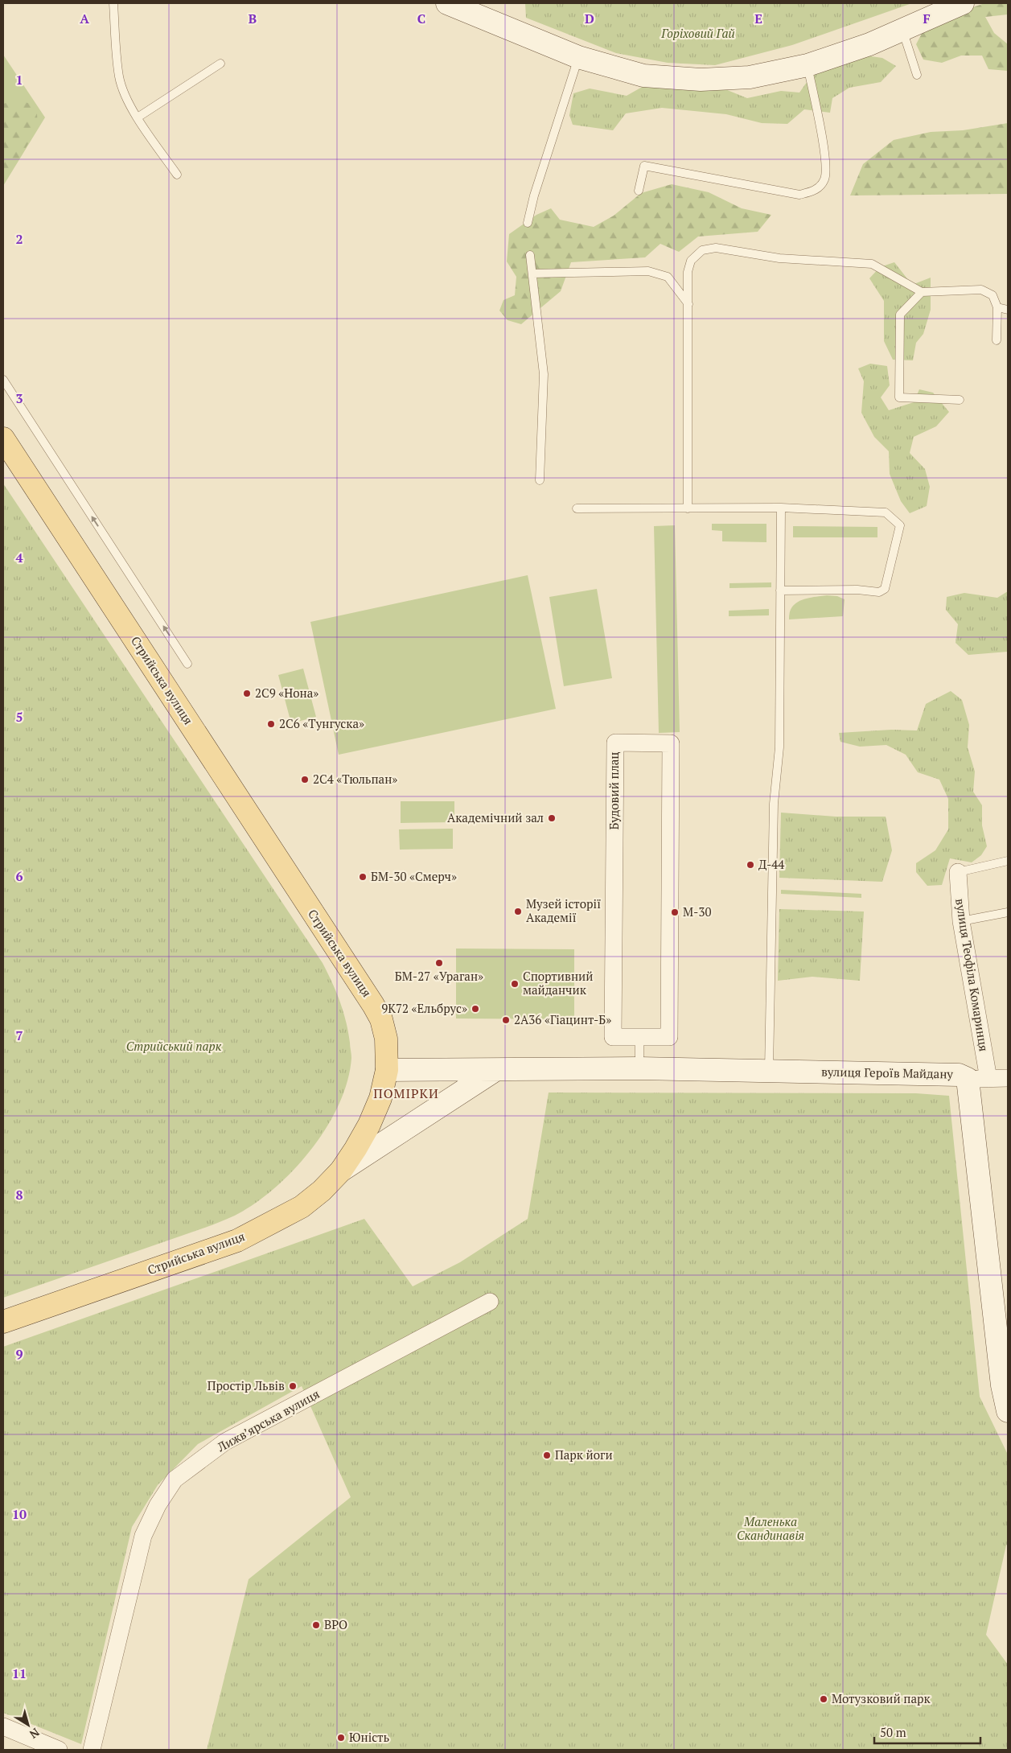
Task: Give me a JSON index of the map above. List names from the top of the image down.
{
  "streets": {
    "main road": ["Стрийська вулиця", "вулиця Героїв Майдану"],
    "street": ["Будовий плац", "вулиця Теофіла Комаринця", "Лижвʼярська вулиця"]
  },
  "crossings": [
    ["Стрийська вулиця", "вулиця Героїв Майдану"],
    ["вулиця Теофіла Комаринця", "вулиця Героїв Майдану"]
  ],
  "districts": ["ПОМІРКИ"],
  "parks": ["Горіховий Гай", "Стрийський парк", "Маленька Скандинавія"],
  "places": [
    "2С9 «Нона»",
    "2С6 «Тунгуска»",
    "2С4 «Тюльпан»",
    "Академічний зал",
    "Д-44",
    "БМ-30 «Смерч»",
    "Музей історії Академії",
    "М-30",
    "БМ-27 «Ураган»",
    "Спортивний майданчик",
    "9К72 «Ельбрус»",
    "2А36 «Гіацинт-Б»",
    "Простір Львів",
    "Парк йоги",
    "ВРО",
    "Мотузковий парк",
    "Юність"
  ],
  "scale_bar": "50 m",
  "north": "bottom right",
  "grid": {
    "columns": [
      "A",
      "B",
      "C",
      "D",
      "E",
      "F"
    ],
    "rows": [
      "1",
      "2",
      "3",
      "4",
      "5",
      "6",
      "7",
      "8",
      "9",
      "10",
      "11"
    ]
  }
}
